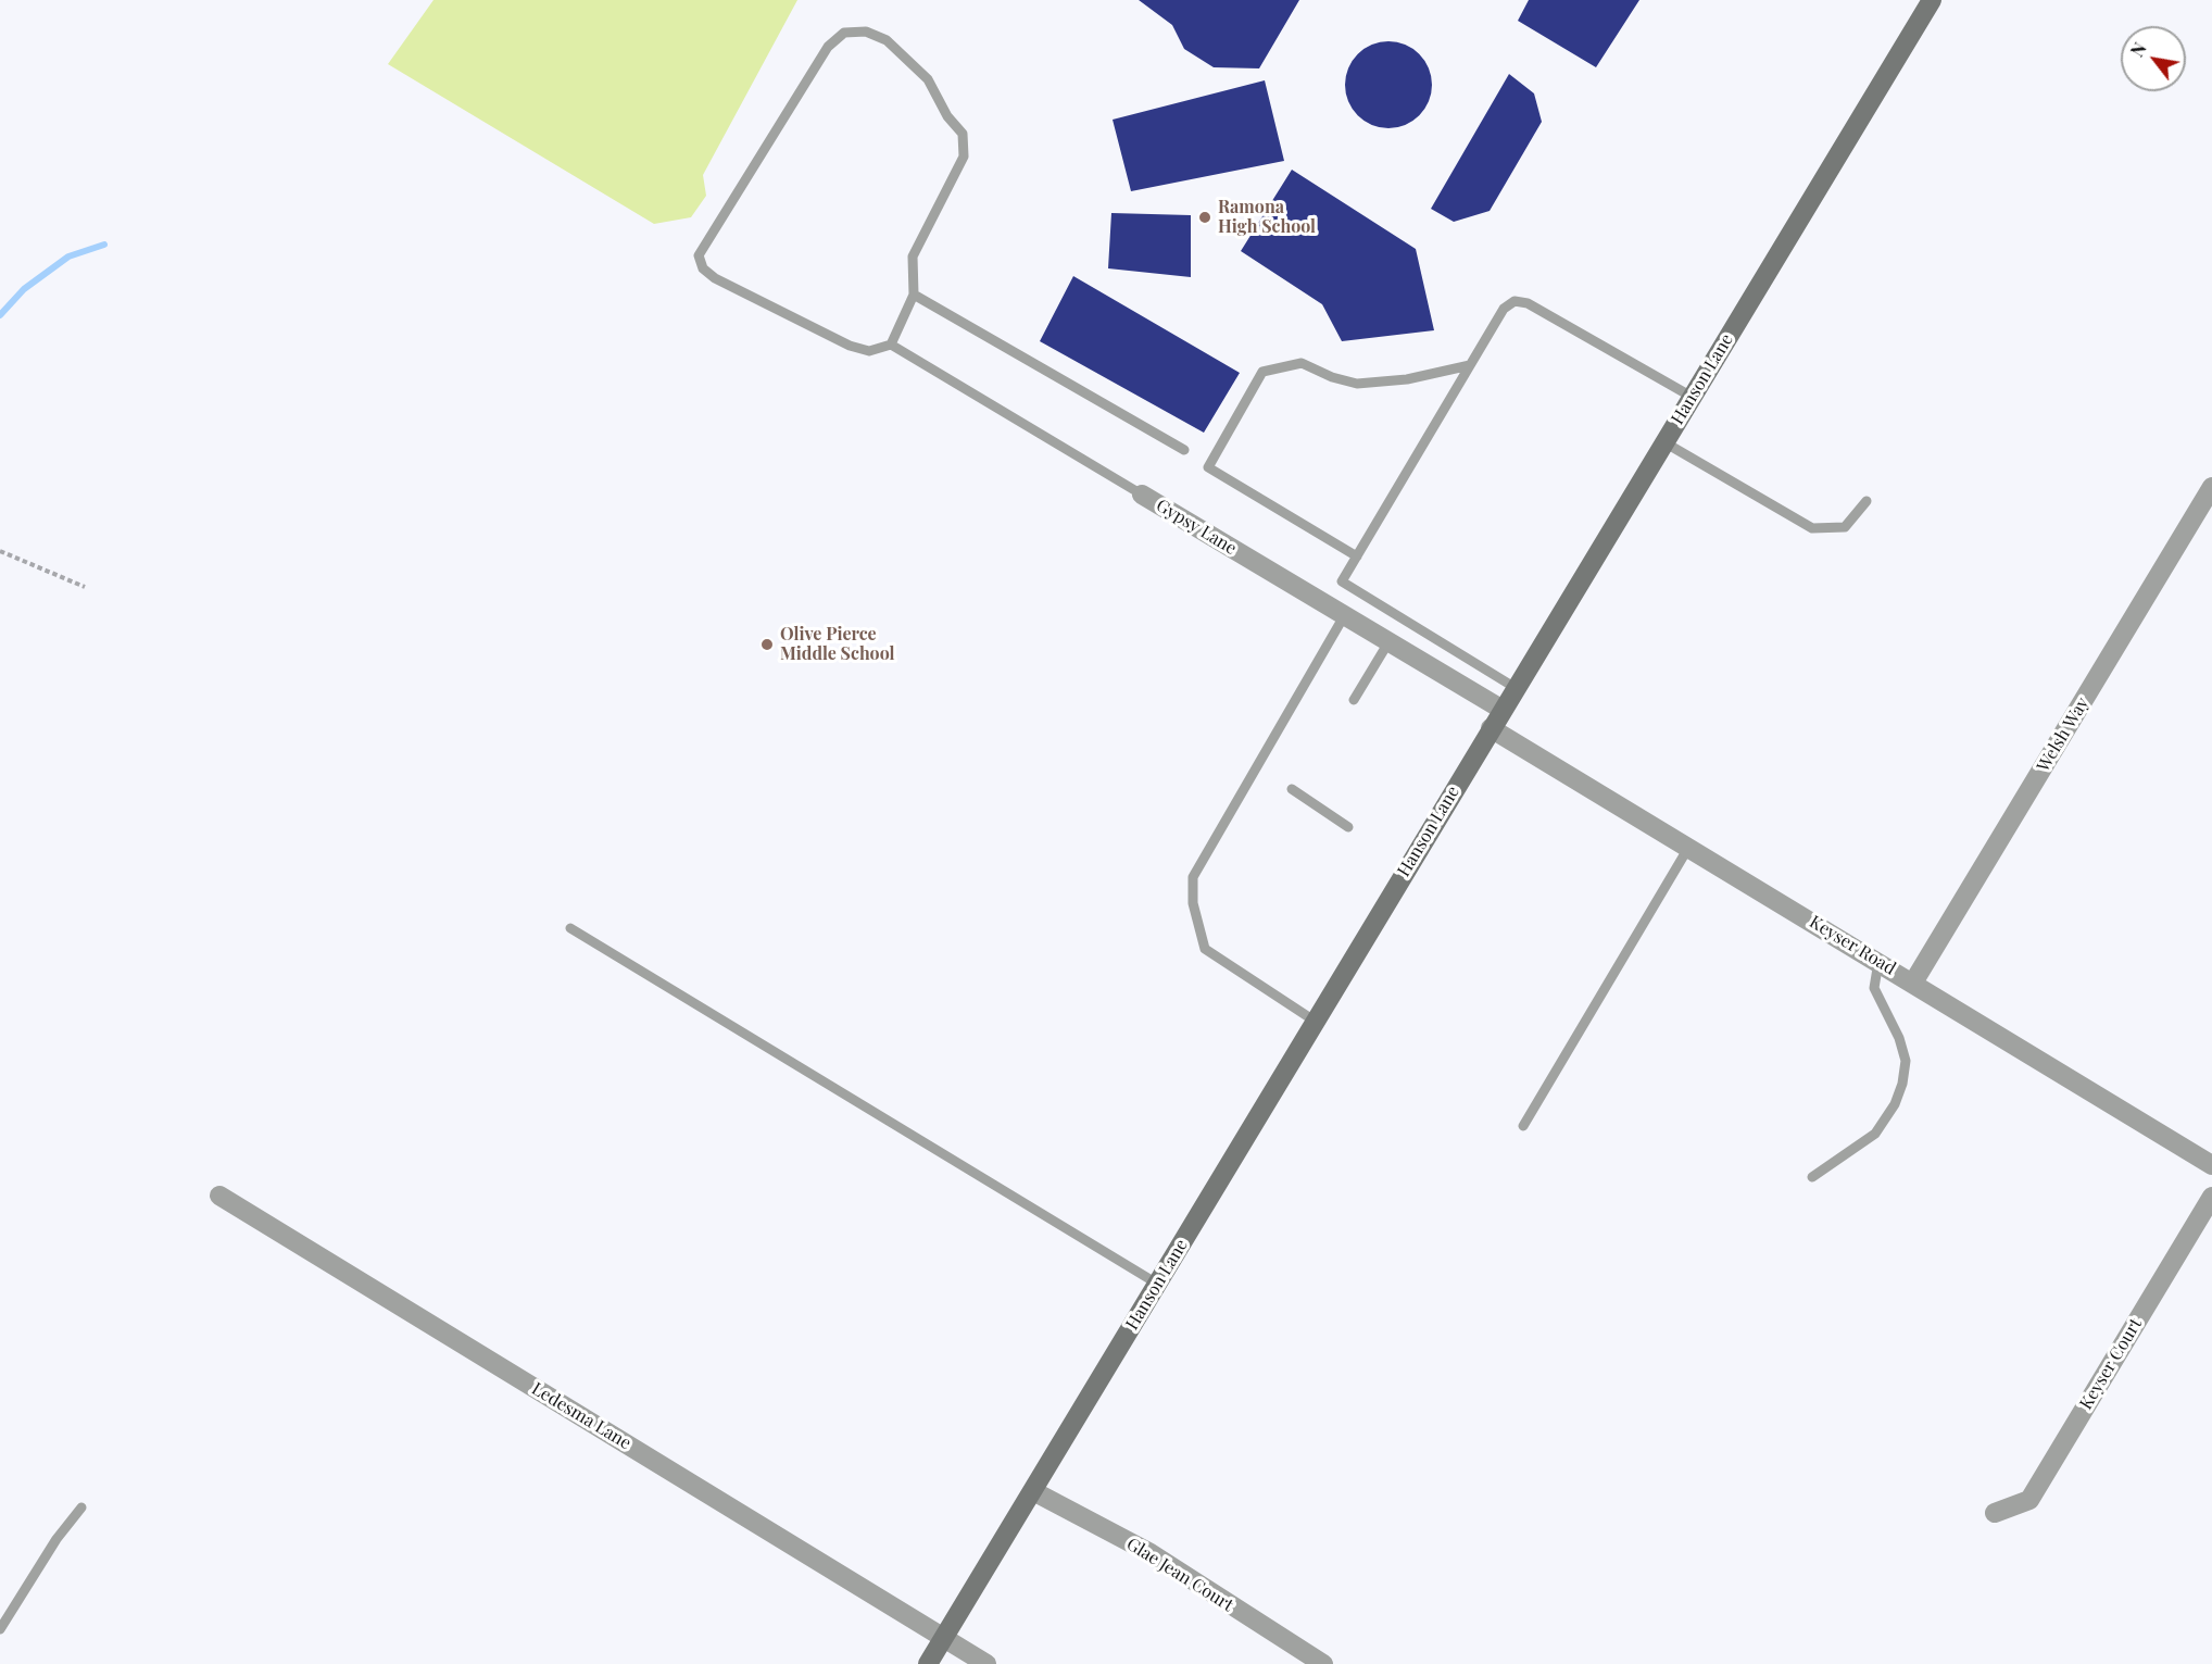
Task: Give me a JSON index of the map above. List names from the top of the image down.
{
  "streets": {
    "main road": ["Hanson Lane"],
    "street": [
      "Gypsy Lane",
      "Welsh Way",
      "Keyser Road",
      "Keyser Court",
      "Ledesma Lane",
      "Glae Jean Court"
    ]
  },
  "crossings": [
    ["Hanson Lane", "Gypsy Lane"],
    ["Hanson Lane", "Keyser Road"],
    ["Hanson Lane", "Ledesma Lane"],
    ["Hanson Lane", "Glae Jean Court"],
    ["Welsh Way", "Keyser Road"]
  ],
  "places": ["Ramona High School", "Olive Pierce Middle School"],
  "north": "top left"
}
